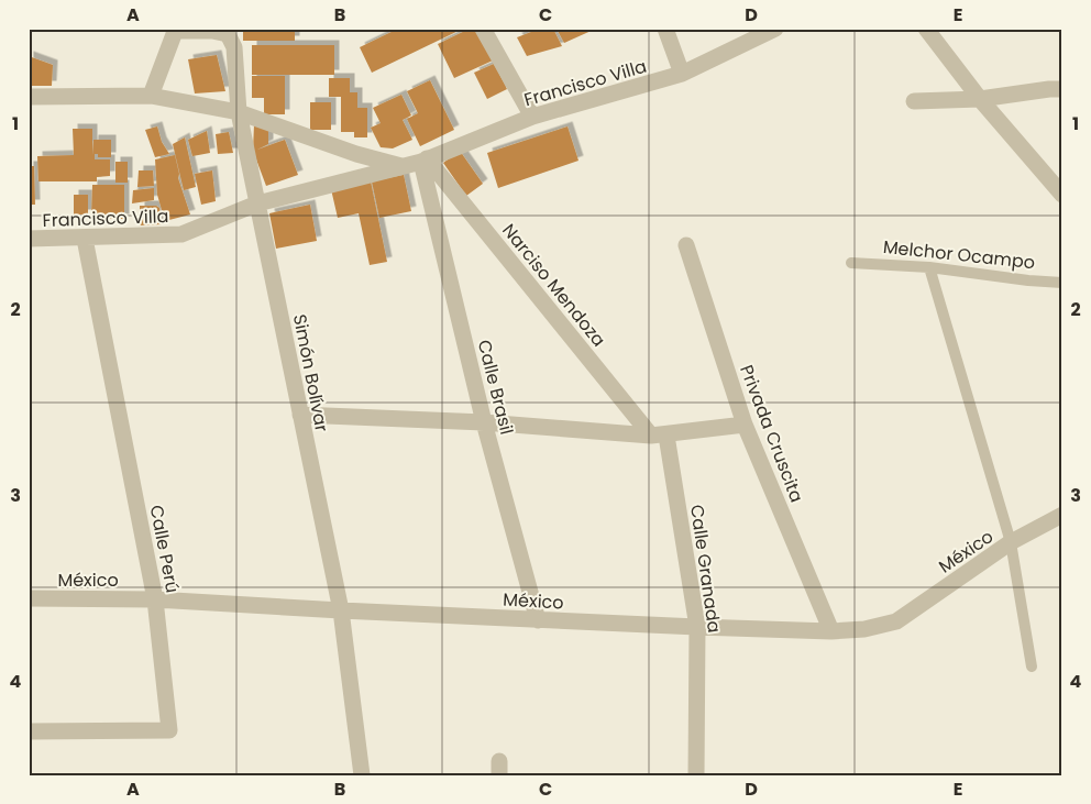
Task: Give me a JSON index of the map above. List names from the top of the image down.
{
  "streets": {
    "street": [
      "Francisco Villa",
      "Narciso Mendoza",
      "Simón Bolívar",
      "Calle Brasil",
      "Privada Cruscita",
      "Calle Perú",
      "México",
      "Calle Granada"
    ],
    "lane": ["Melchor Ocampo"]
  },
  "crossings": [
    ["Francisco Villa", "Narciso Mendoza"],
    ["Francisco Villa", "Simón Bolívar"],
    ["Francisco Villa", "Calle Brasil"],
    ["Francisco Villa", "Calle Perú"],
    ["Melchor Ocampo", "México"],
    ["Narciso Mendoza", "Calle Brasil"],
    ["Narciso Mendoza", "Calle Granada"],
    ["Simón Bolívar", "México"],
    ["Calle Brasil", "México"],
    ["Privada Cruscita", "México"],
    ["Calle Perú", "México"],
    ["México", "Calle Granada"]
  ],
  "grid": {
    "columns": [
      "A",
      "B",
      "C",
      "D",
      "E"
    ],
    "rows": [
      "1",
      "2",
      "3",
      "4"
    ]
  }
}
